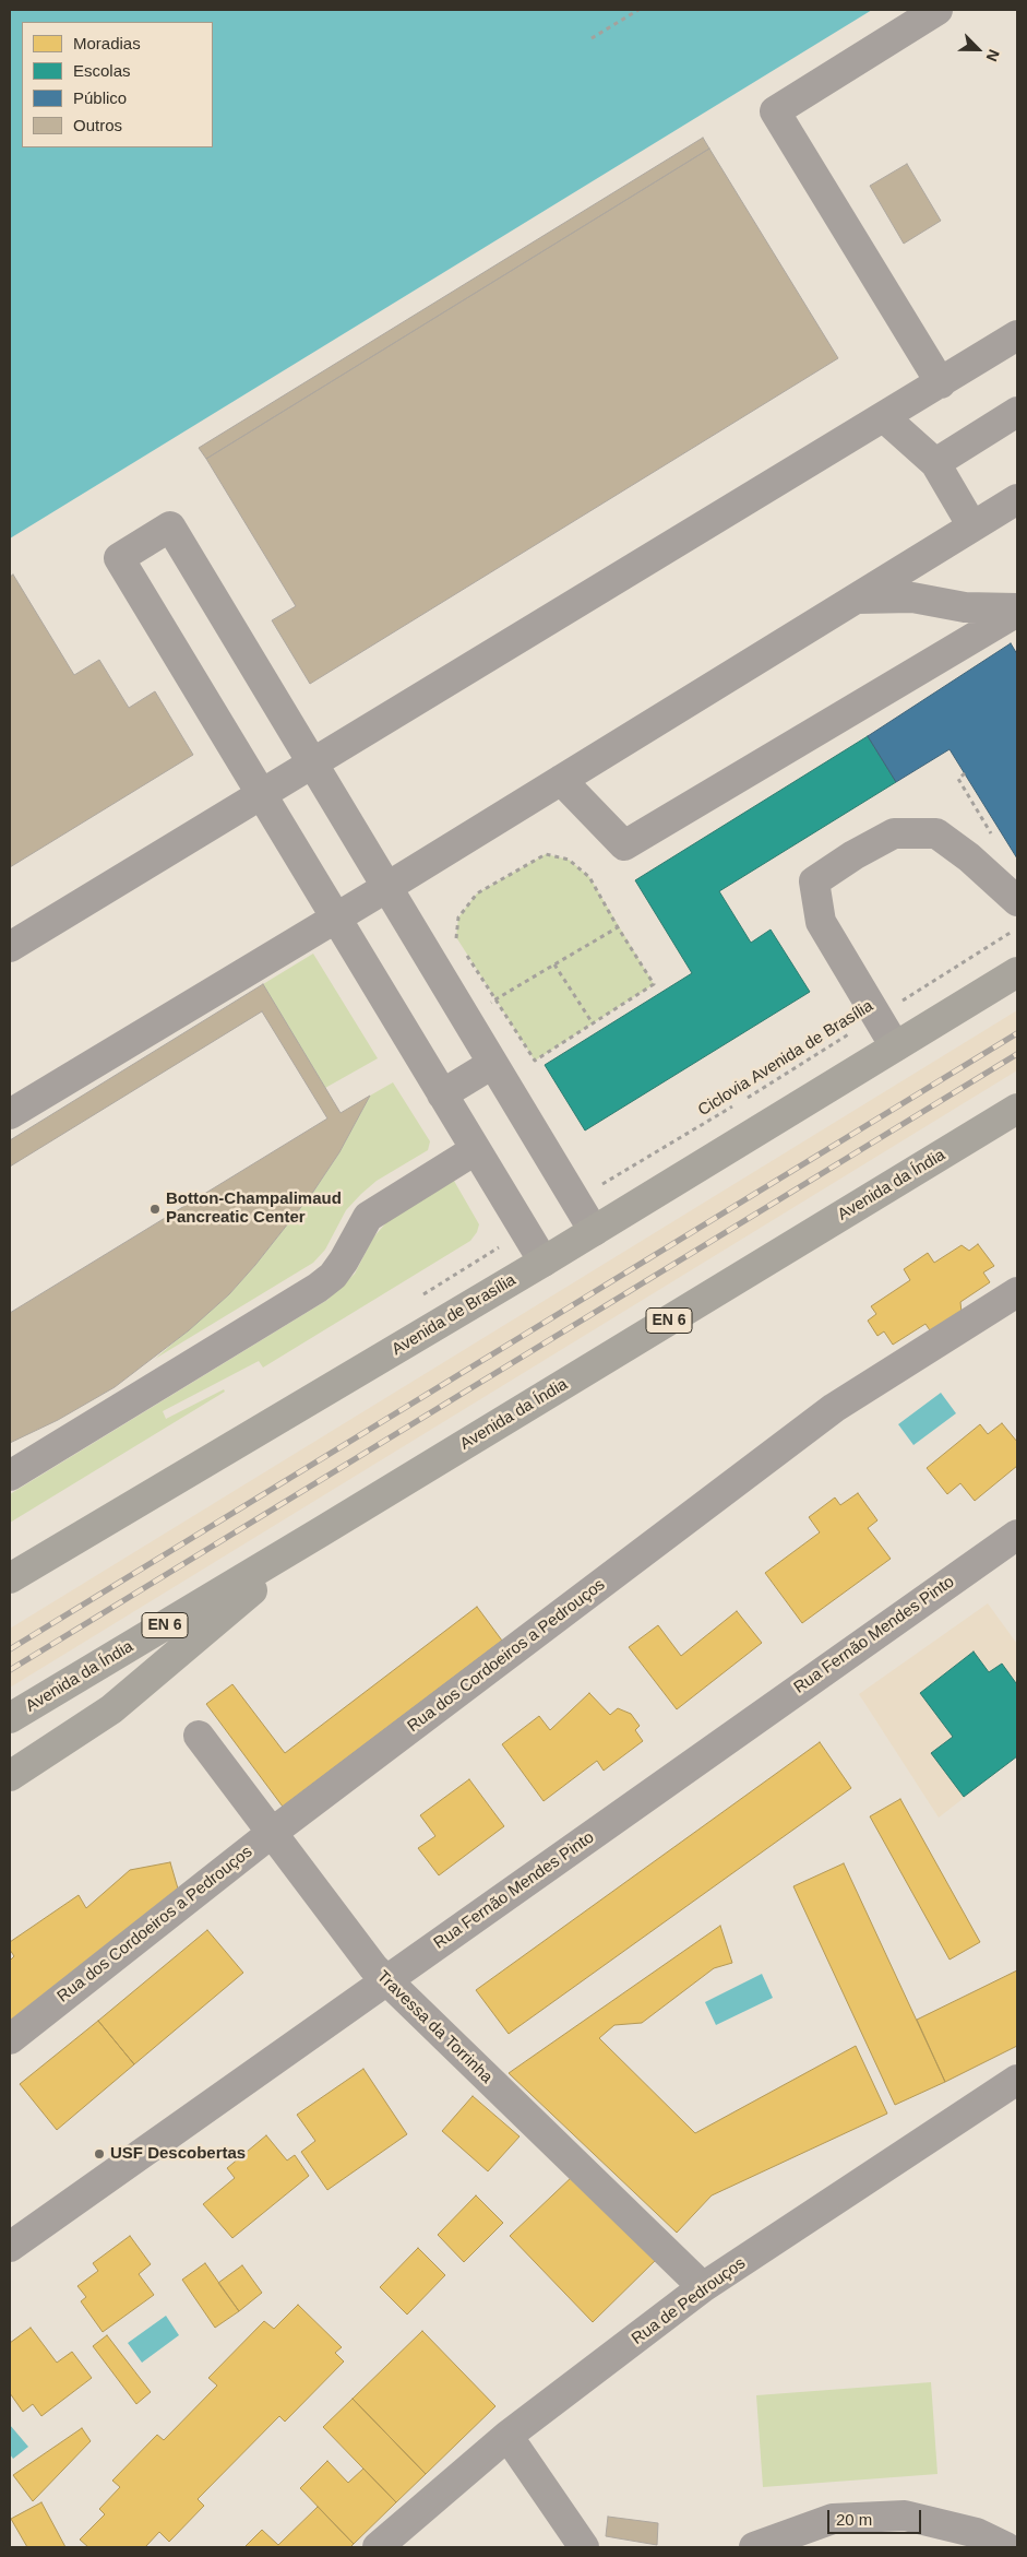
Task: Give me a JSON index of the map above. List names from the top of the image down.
{
  "streets": {
    "main road": ["Avenida da Índia", "Avenida de Brasília", "EN 6"],
    "street": [
      "Rua Fernão Mendes Pinto",
      "Rua dos Cordoeiros a Pedrouços",
      "Travessa da Torrinha",
      "Rua de Pedrouços"
    ],
    "path": ["Ciclovia Avenida de Brasília"]
  },
  "crossings": [
    ["Rua Fernão Mendes Pinto", "Travessa da Torrinha"],
    ["Rua dos Cordoeiros a Pedrouços", "Travessa da Torrinha"],
    ["Travessa da Torrinha", "Rua de Pedrouços"]
  ],
  "places": ["Botton-Champalimaud Pancreatic Center", "USF Descobertas"],
  "legend": [
    "Moradias",
    "Escolas",
    "Público",
    "Outros"
  ],
  "scale_bar": "20 m",
  "north": "bottom right"
}
